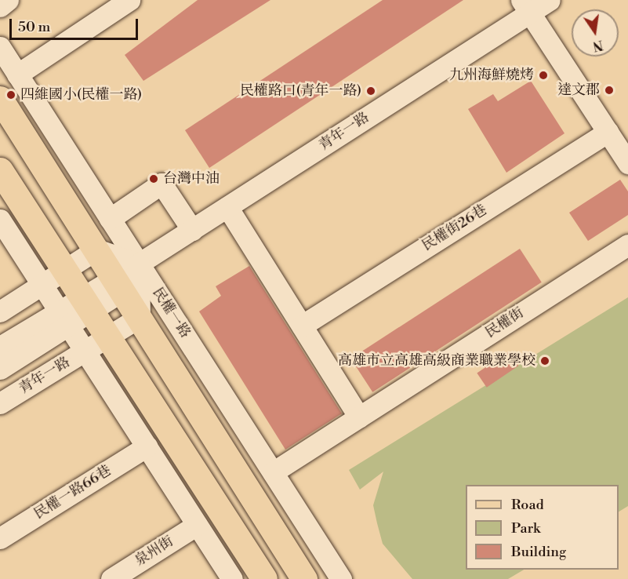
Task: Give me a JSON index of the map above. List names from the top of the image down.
{
  "streets": {
    "main road": ["民權一路"],
    "street": [
      "青年一路",
      "民權街26巷",
      "民權街",
      "民權一路66巷",
      "泉州街"
    ]
  },
  "crossings": [
    ["青年一路", "民權一路"],
    ["民權一路", "民權街"]
  ],
  "places": [
    "九州海鮮燒烤",
    "達文郡",
    "民權路口(青年一路)",
    "四維國小(民權一路)",
    "台灣中油",
    "高雄市立高雄高級商業職業學校"
  ],
  "legend": ["Road", "Park", "Building"],
  "scale_bar": "50 m",
  "north": "bottom"
}
